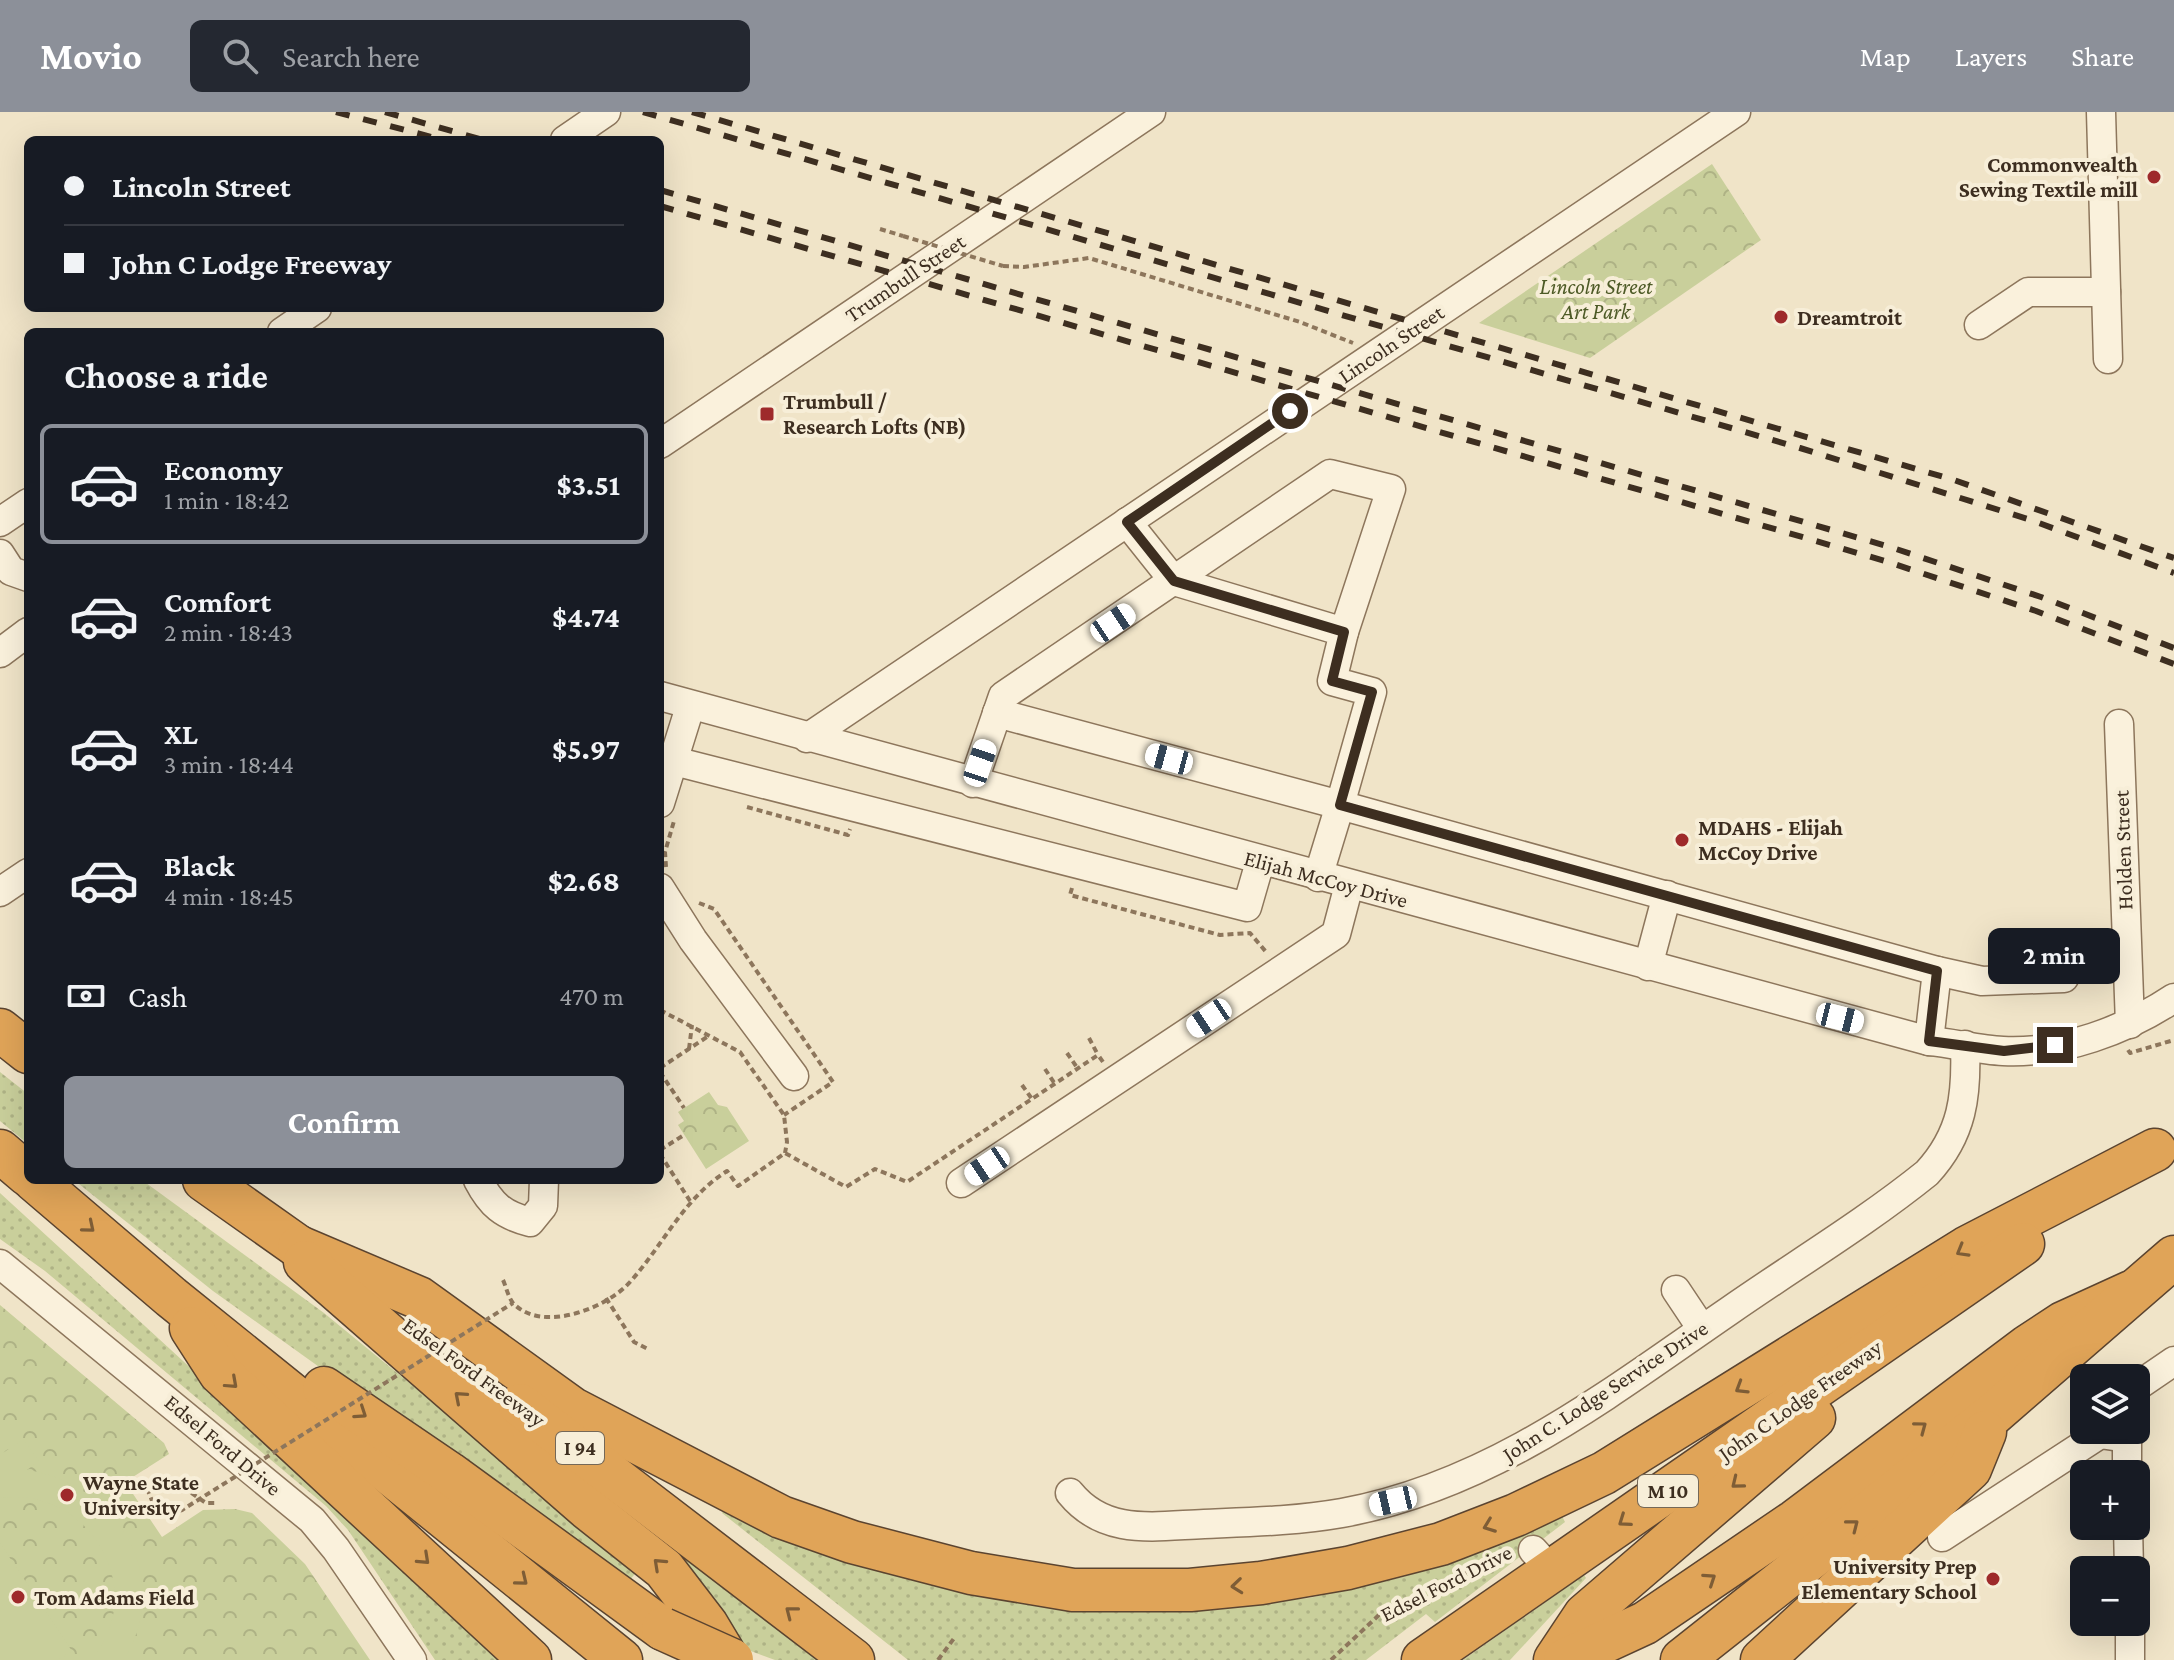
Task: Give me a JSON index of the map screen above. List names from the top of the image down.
{
  "streets": {
    "highway": [
      "Edsel Ford Freeway",
      "John C Lodge Freeway",
      "I 94",
      "M 10"
    ],
    "street": [
      "Trumbull Street",
      "Lincoln Street",
      "Holden Street",
      "Elijah McCoy Drive",
      "John C. Lodge Service Drive",
      "Edsel Ford Drive"
    ]
  },
  "crossings": [
    ["Lincoln Street", "Elijah McCoy Drive"],
    ["Elijah McCoy Drive", "John C. Lodge Service Drive"]
  ],
  "parks": ["Lincoln Street Art Park"],
  "places": {
    "other": [
      "Commonwealth Sewing Textile mill",
      "Dreamtroit",
      "MDAHS - Elijah McCoy Drive",
      "Wayne State University",
      "University Prep Elementary School",
      "Tom Adams Field"
    ],
    "transit": ["Trumbull / Research Lofts (NB)"]
  },
  "page": {
    "header": "Movio",
    "search": "Search here",
    "nav": ["Map", "Layers", "Share"],
    "banner": ["Lincoln Street", "John C Lodge Freeway"],
    "heading": "Choose a ride",
    "list": [
      {
        "name": "Economy",
        "note": "1 min · 18:42",
        "value": "$3.51"
      },
      {
        "name": "Comfort",
        "note": "2 min · 18:43",
        "value": "$4.74"
      },
      {
        "name": "XL",
        "note": "3 min · 18:44",
        "value": "$5.97"
      },
      {
        "name": "Black",
        "note": "4 min · 18:45",
        "value": "$2.68"
      }
    ],
    "bubble": "2 min",
    "pay": ["Cash", "470 m"],
    "buttons": "Confirm",
    "map_buttons": ["+", "−"]
  }
}
